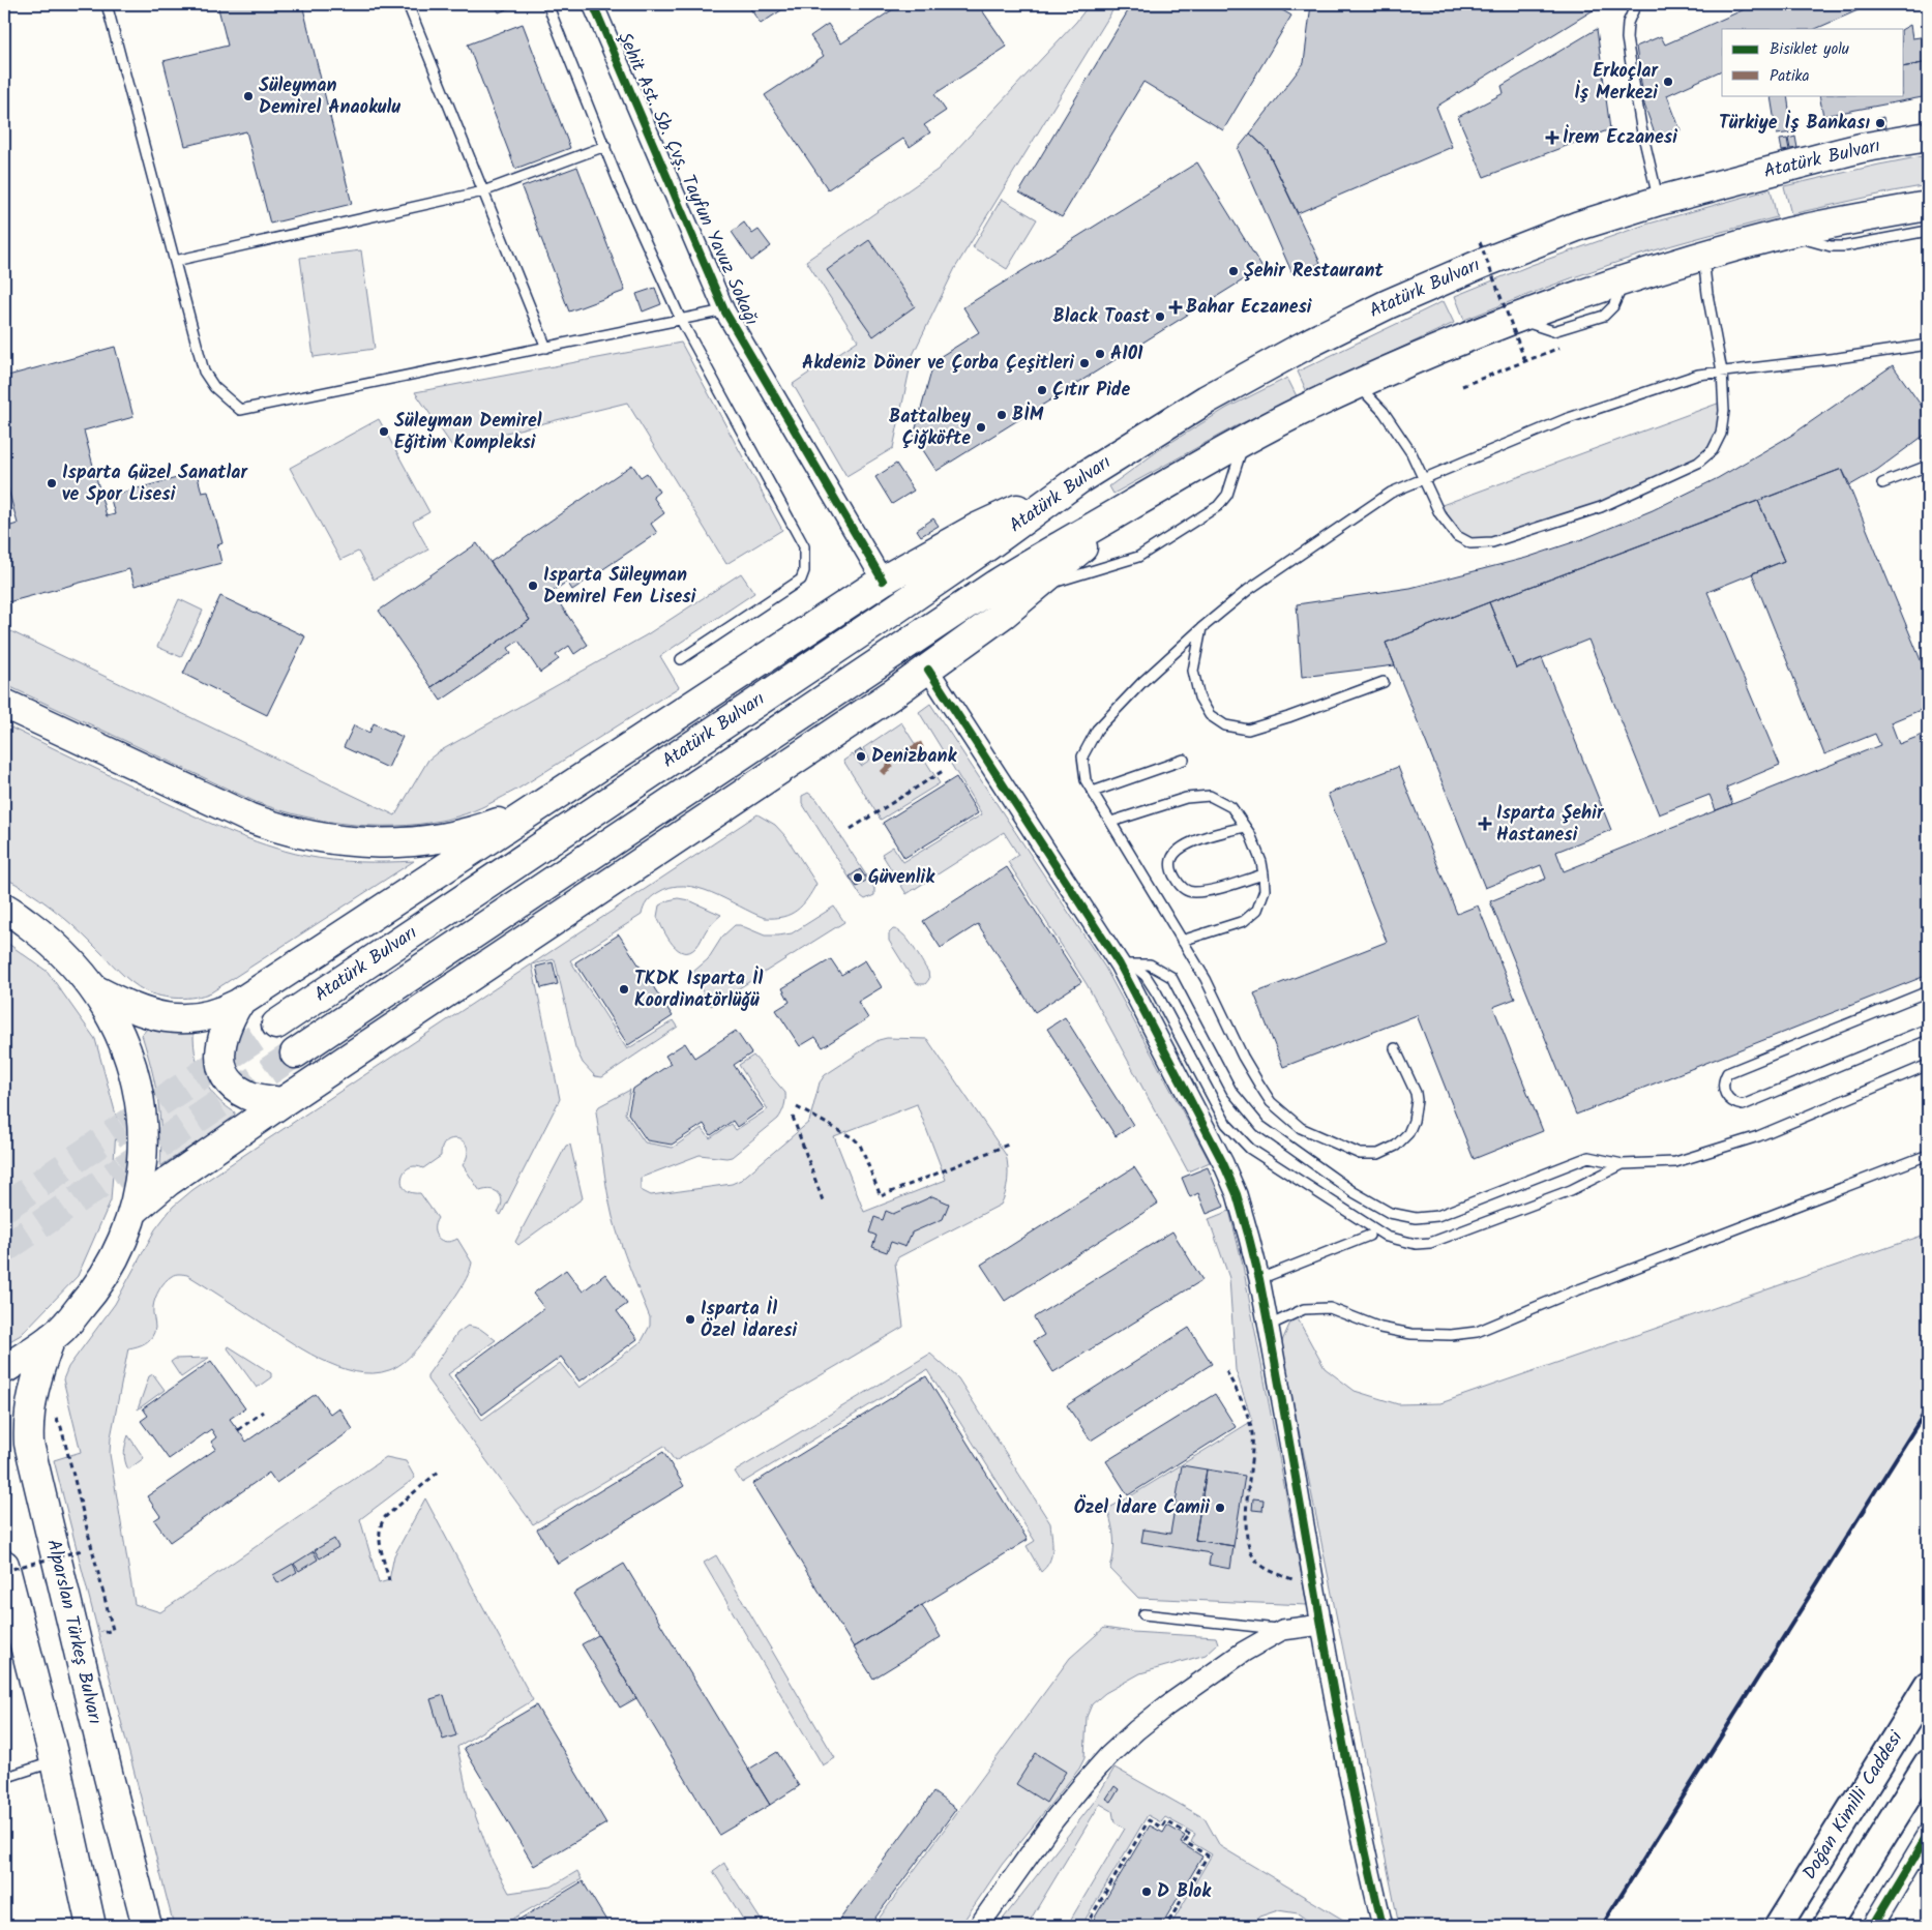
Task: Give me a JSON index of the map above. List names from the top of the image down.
{
  "streets": {
    "main road": ["Atatürk Bulvarı", "Alparslan Türkeş Bulvarı", "Doğan Kimilli Caddesi"],
    "street": ["Şehit Ast. Sb. Çvş. Tayfun Yavuz Sokağı"]
  },
  "places": {
    "other": [
      "Erkoçlar İş Merkezi",
      "Süleyman Demirel Anaokulu",
      "Türkiye İş Bankası",
      "Şehir Restaurant",
      "Black Toast",
      "A101",
      "Akdeniz Döner ve Çorba Çeşitleri",
      "Çıtır Pide",
      "BİM",
      "Battalbey Çiğköfte",
      "Süleyman Demirel Eğitim Kompleksi",
      "Isparta Güzel Sanatlar ve Spor Lisesi",
      "Isparta Süleyman Demirel Fen Lisesi",
      "Denizbank",
      "Güvenlik",
      "TKDK Isparta İl Koordinatörlüğü",
      "Isparta İl Özel İdaresi",
      "Özel İdare Camii",
      "D Blok"
    ],
    "health": ["İrem Eczanesi", "Bahar Eczanesi", "Isparta Şehir Hastanesi"]
  },
  "legend": ["Bisiklet yolu", "Patika"]
}
